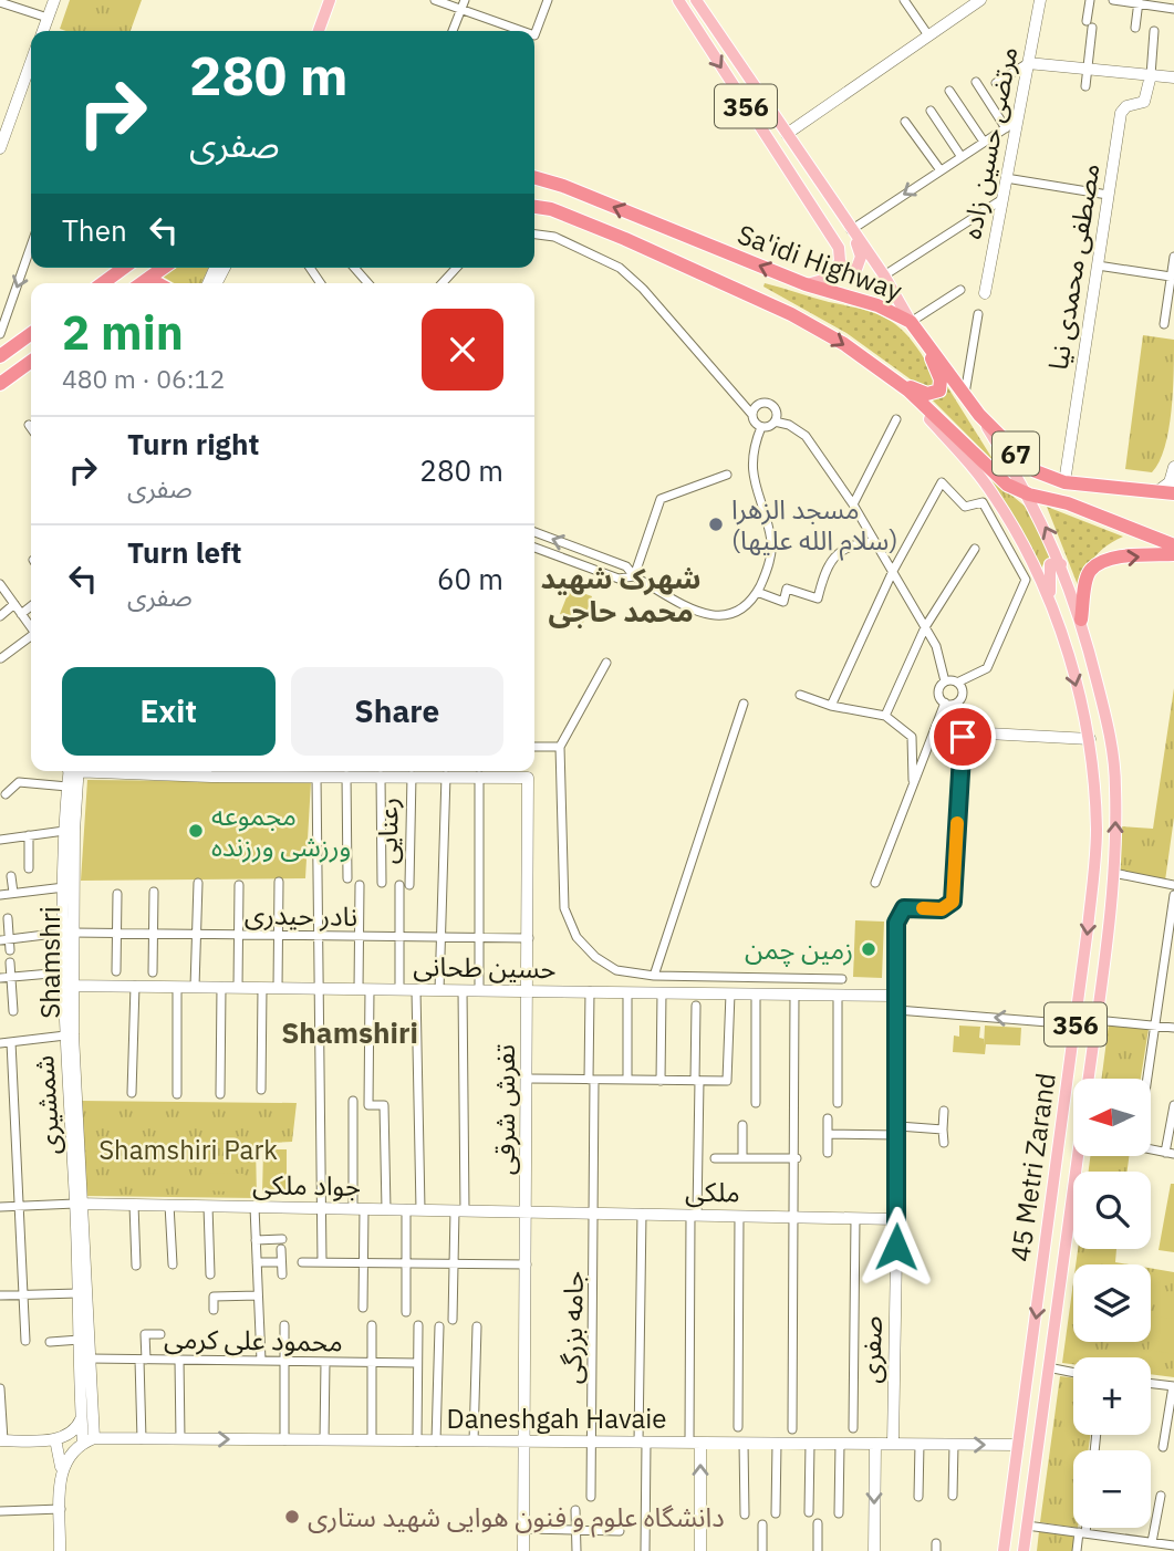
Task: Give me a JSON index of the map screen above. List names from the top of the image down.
{
  "streets": {
    "highway": ["Sa'idi Highway", "67"],
    "main road": ["356", "45 Metri Zarand"],
    "street": [
      "مرتضی حسین زاده",
      "مصطفی محمدی نیا",
      "رعنایی",
      "نادر حیدری",
      "Shamshri",
      "حسین طحانی",
      "شمشیری",
      "تفرش شرقی",
      "جواد ملکی",
      "ملکی",
      "جامه بزرگی",
      "محمود علی کرمی",
      "صفری",
      "Daneshgah Havaie"
    ]
  },
  "crossings": [
    ["356", "Sa'idi Highway"],
    ["Sa'idi Highway", "مصطفی محمدی نیا"],
    ["Sa'idi Highway", "45 Metri Zarand"],
    ["رعنایی", "تفرش شرقی"],
    ["نادر حیدری", "تفرش شرقی"],
    ["Shamshri", "حسین طحانی"],
    ["Shamshri", "شمشیری"],
    ["حسین طحانی", "تفرش شرقی"],
    ["حسین طحانی", "جامه بزرگی"],
    ["حسین طحانی", "صفری"],
    ["شمشیری", "جواد ملکی"],
    ["شمشیری", "محمود علی کرمی"],
    ["شمشیری", "Daneshgah Havaie"],
    ["تفرش شرقی", "جواد ملکی"],
    ["تفرش شرقی", "ملکی"],
    ["تفرش شرقی", "Daneshgah Havaie"],
    ["45 Metri Zarand", "صفری"],
    ["45 Metri Zarand", "Daneshgah Havaie"],
    ["جواد ملکی", "ملکی"],
    ["ملکی", "جامه بزرگی"],
    ["ملکی", "صفری"],
    ["جامه بزرگی", "Daneshgah Havaie"],
    ["صفری", "Daneshgah Havaie"]
  ],
  "districts": ["شهرک شهید محمد حاجی", "Shamshiri"],
  "parks": ["Shamshiri Park"],
  "places": [
    "مسجد الزهرا (سلام الله علیها)",
    "مجموعه ورزشی ورزنده",
    "زمین چمن",
    "دانشگاه علوم و فنون هوایی شهید ستاری"
  ],
  "north": "left",
  "page": {
    "turn": ["280 m", "صفری"],
    "then": "Then",
    "heading": ["2 min", "480 m · 06:12"],
    "list": [
      {
        "name": "Turn right",
        "note": "صفری",
        "value": "280 m"
      },
      {
        "name": "Turn left",
        "note": "صفری",
        "value": "60 m"
      }
    ],
    "buttons": ["Exit", "Share"],
    "map_buttons": ["+", "−"]
  }
}
